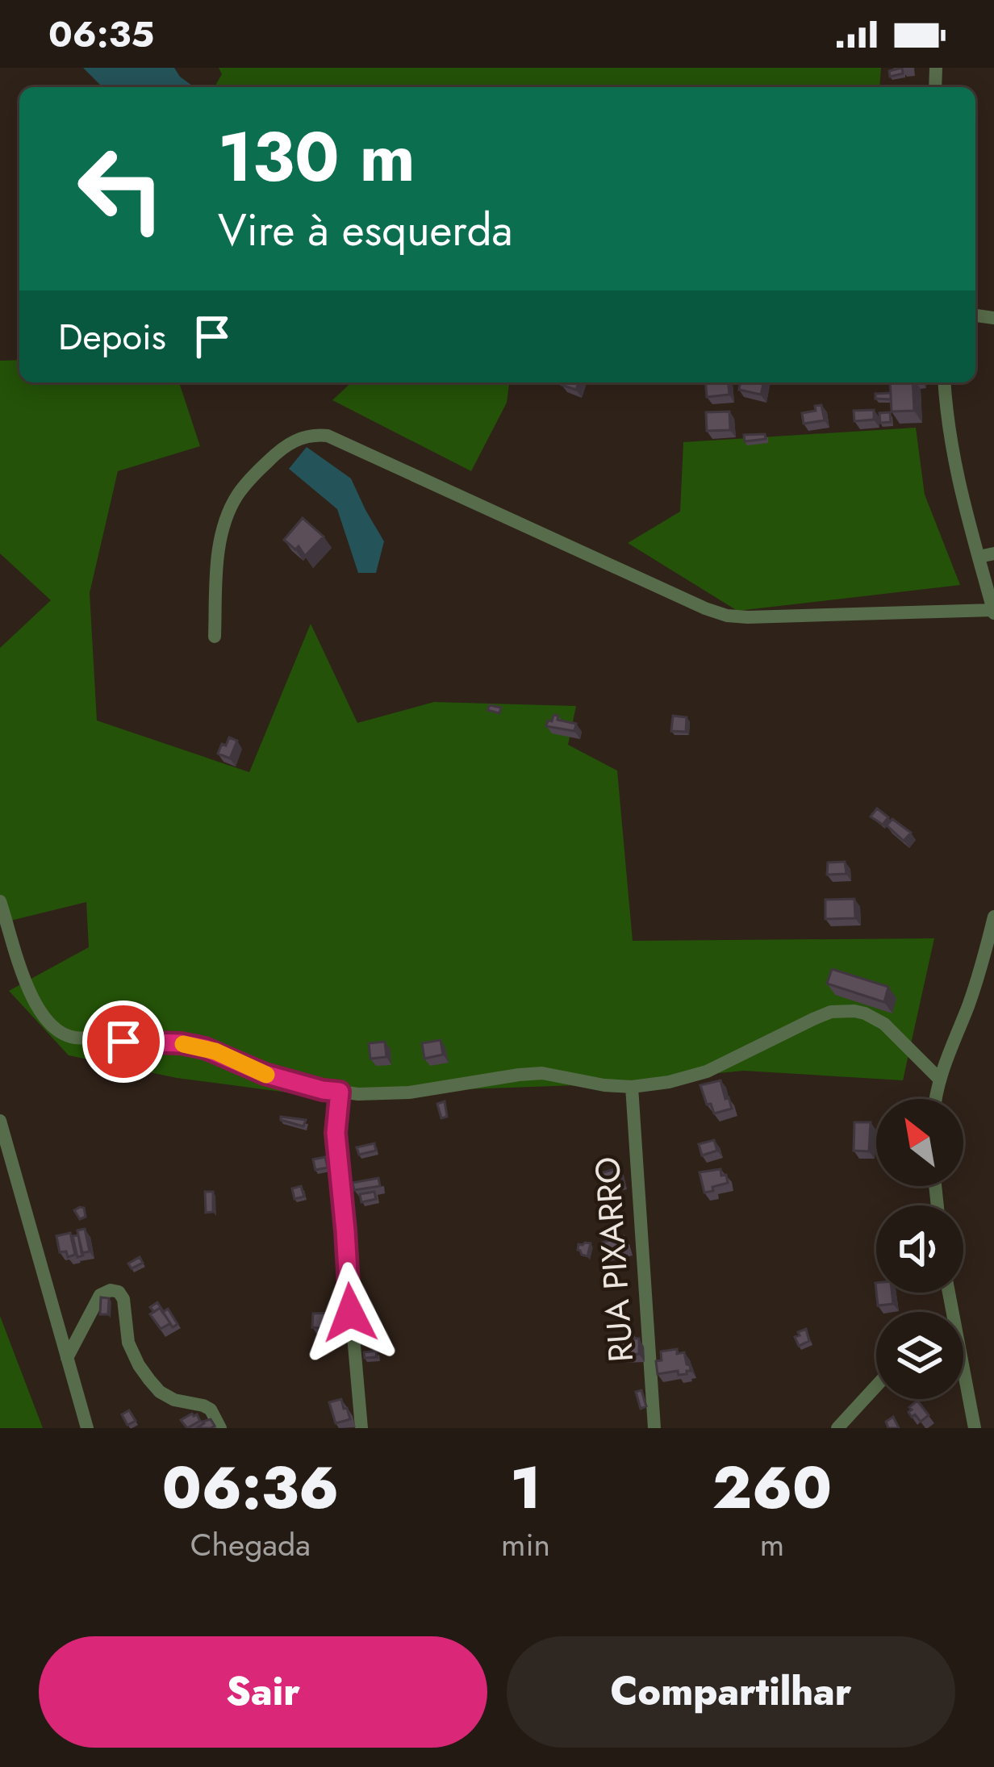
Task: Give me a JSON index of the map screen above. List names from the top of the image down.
{
  "streets": {
    "street": ["RUA PIXARRO"]
  },
  "north": "top left",
  "page": {
    "status": "06:35",
    "turn": ["130 m", "Vire à esquerda"],
    "then": "Depois",
    "eta": [
      "06:36",
      "Chegada",
      "1",
      "min",
      "260",
      "m"
    ],
    "buttons": ["Sair", "Compartilhar"]
  }
}
